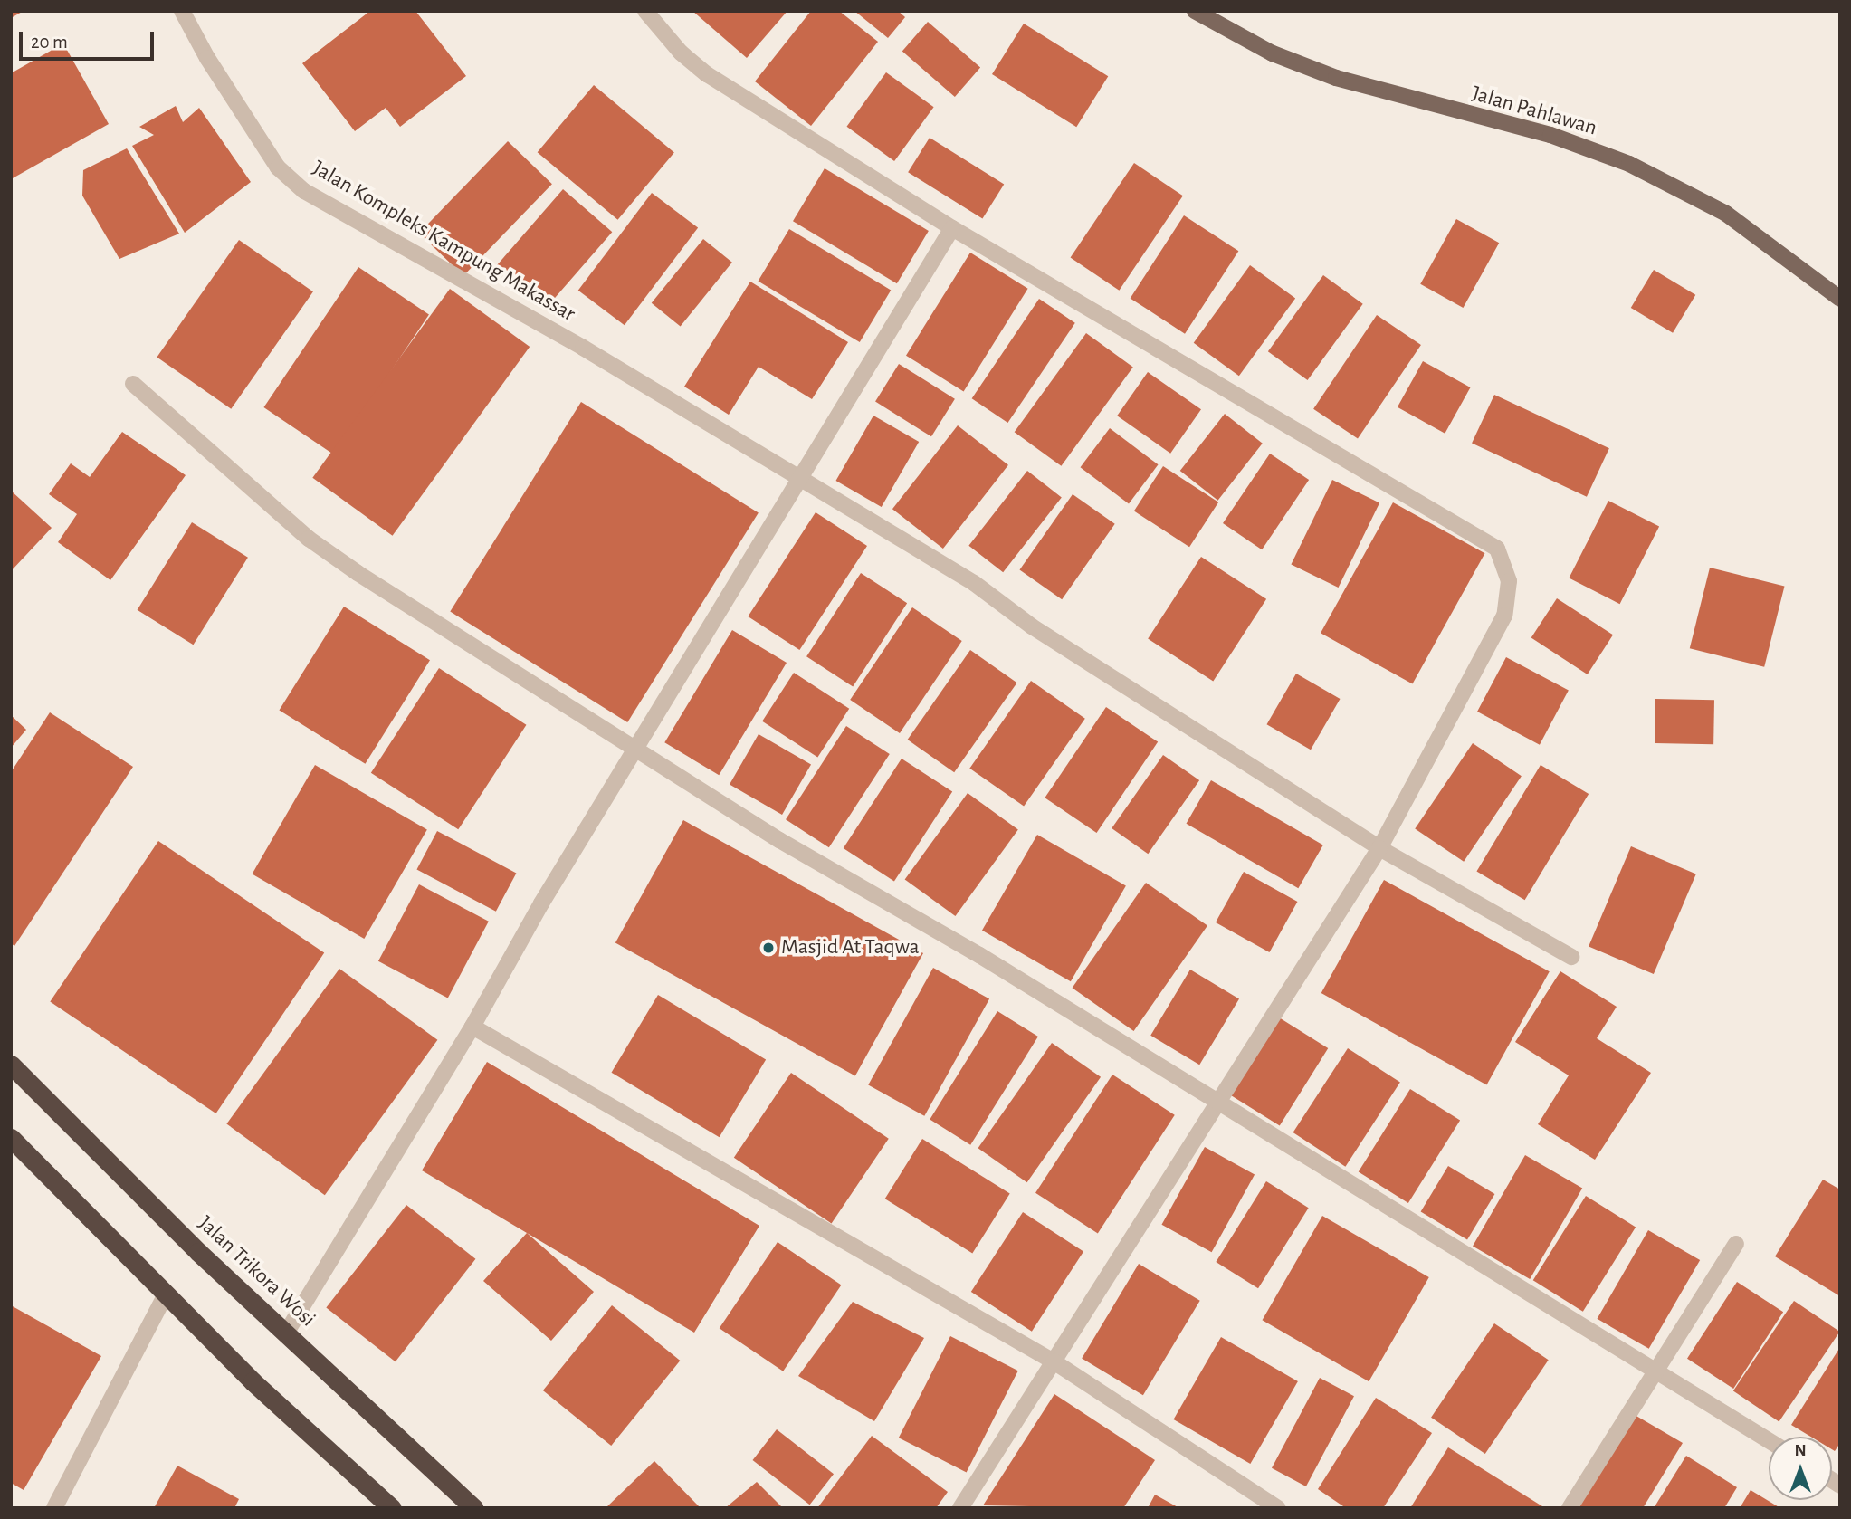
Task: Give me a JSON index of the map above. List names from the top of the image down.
{
  "streets": {
    "highway": ["Jalan Trikora Wosi"],
    "main road": ["Jalan Pahlawan"],
    "street": ["Jalan Kompleks Kampung Makassar"]
  },
  "places": ["Masjid At Taqwa"],
  "scale_bar": "20 m",
  "north": "top"
}
